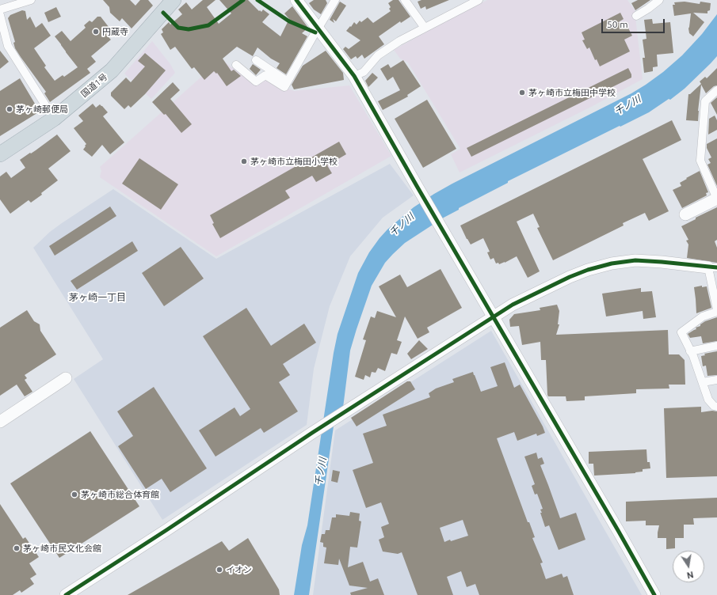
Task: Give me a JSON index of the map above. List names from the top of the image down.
{
  "streets": {
    "highway": ["国道1号"]
  },
  "districts": ["茅ヶ崎一丁目"],
  "water": ["千ノ川"],
  "places": [
    "円蔵寺",
    "茅ヶ崎市立梅田中学校",
    "茅ヶ崎郵便局",
    "茅ヶ崎市立梅田小学校",
    "茅ヶ崎市総合体育館",
    "茅ヶ崎市民文化会館",
    "イオン"
  ],
  "scale_bar": "50 m",
  "north": "bottom"
}
